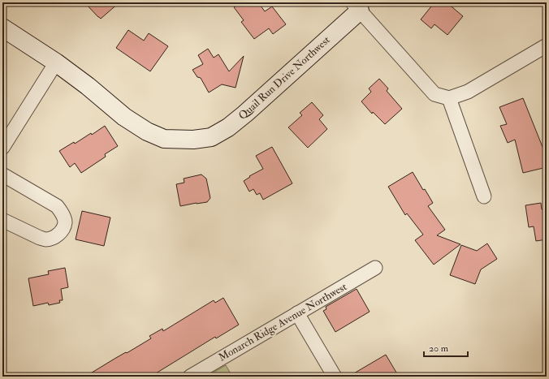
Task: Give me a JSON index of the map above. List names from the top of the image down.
{
  "streets": {
    "street": ["Quail Run Drive Northwest", "Monarch Ridge Avenue Northwest"]
  },
  "scale_bar": "20 m"
}
